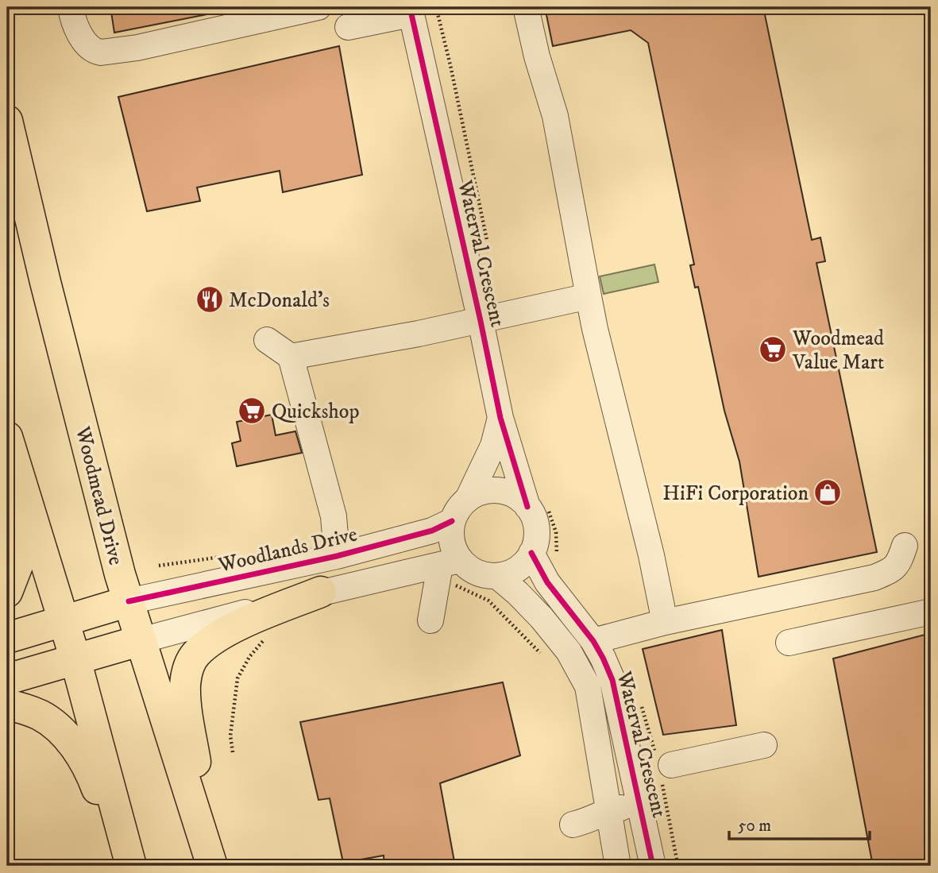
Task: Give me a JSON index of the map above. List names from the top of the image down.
{
  "streets": {
    "main road": ["Woodmead Drive"],
    "street": ["Waterval Crescent", "Woodlands Drive"]
  },
  "crossings": [
    ["Waterval Crescent", "Woodlands Drive"],
    ["Woodmead Drive", "Woodlands Drive"]
  ],
  "places": {
    "restaurant": ["McDonald's"],
    "supermarket": ["Woodmead Value Mart", "Quickshop"],
    "shop": ["HiFi Corporation"]
  },
  "scale_bar": "50 m"
}
